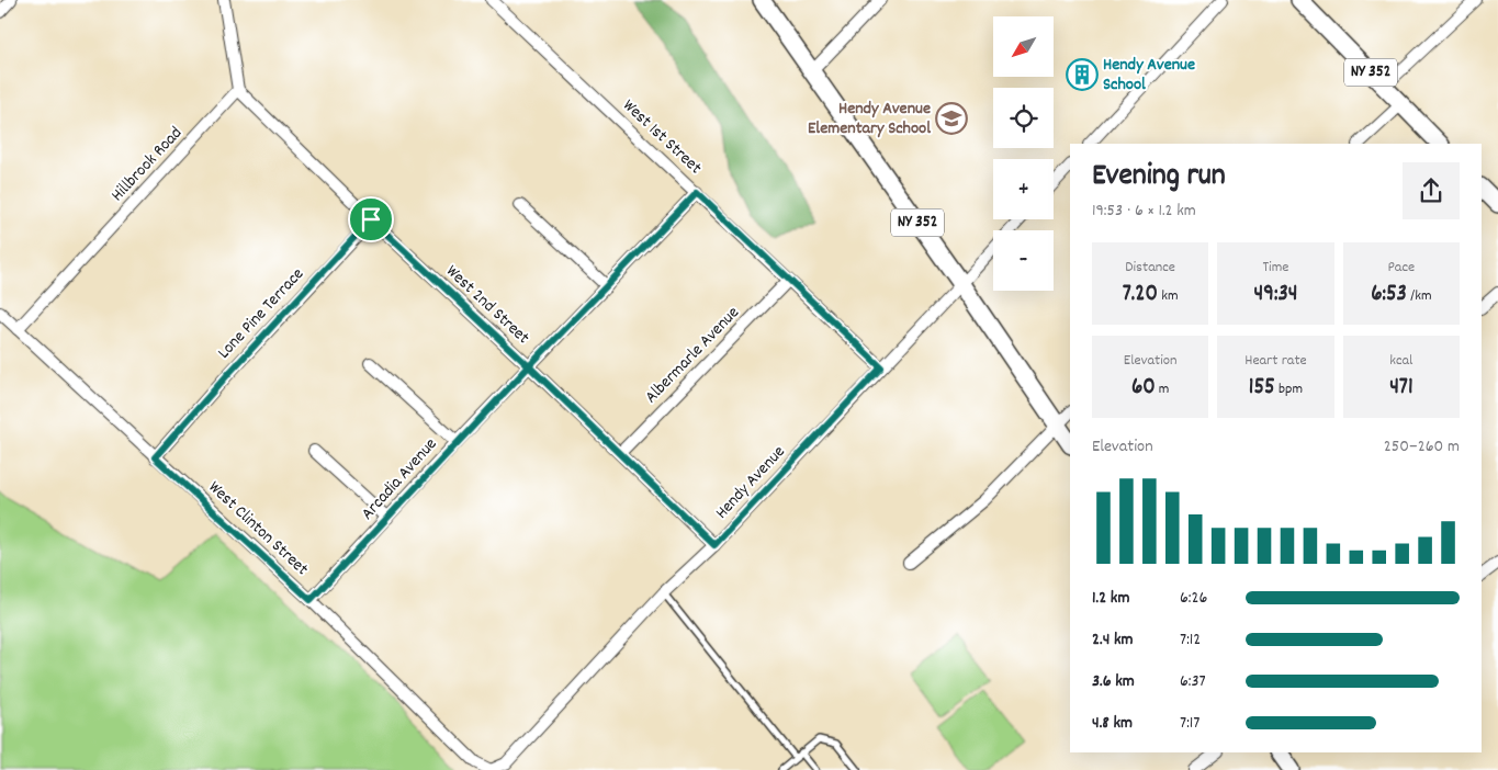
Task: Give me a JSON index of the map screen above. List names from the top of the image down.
{
  "streets": {
    "main road": ["NY 352"],
    "street": [
      "West 1st Street",
      "Hillbrook Road",
      "West 2nd Street",
      "Lone Pine Terrace",
      "Albermarle Avenue",
      "Arcadia Avenue",
      "Hendy Avenue",
      "West Clinton Street"
    ]
  },
  "crossings": [
    ["NY 352", "Hendy Avenue"],
    ["West 1st Street", "Albermarle Avenue"],
    ["West 1st Street", "Arcadia Avenue"],
    ["West 1st Street", "Hendy Avenue"],
    ["Hillbrook Road", "West 2nd Street"],
    ["Hillbrook Road", "West Clinton Street"],
    ["West 2nd Street", "Lone Pine Terrace"],
    ["West 2nd Street", "Albermarle Avenue"],
    ["West 2nd Street", "Arcadia Avenue"],
    ["West 2nd Street", "Hendy Avenue"],
    ["Lone Pine Terrace", "West Clinton Street"],
    ["Arcadia Avenue", "West Clinton Street"],
    ["Hendy Avenue", "West Clinton Street"]
  ],
  "places": {
    "building": ["Hendy Avenue School"],
    "school or university": ["Hendy Avenue Elementary School"]
  },
  "north": "bottom left",
  "page": {
    "map_buttons": ["+", "−"],
    "heading": ["Evening run", "19:53 · 6 × 1.2 km"],
    "stats": [
      ["Distance", "7.20 km"],
      ["Time", "49:34"],
      ["Pace", "6:53 /km"],
      ["Elevation", "60 m"],
      ["Heart rate", "155 bpm"],
      ["kcal", "471"]
    ],
    "chart": ["Elevation", "250–260 m"],
    "list": [
      {
        "name": "1.2 km",
        "note": "6:26"
      },
      {
        "name": "2.4 km",
        "note": "7:12"
      },
      {
        "name": "3.6 km",
        "note": "6:37"
      },
      {
        "name": "4.8 km",
        "note": "7:17"
      }
    ]
  }
}
